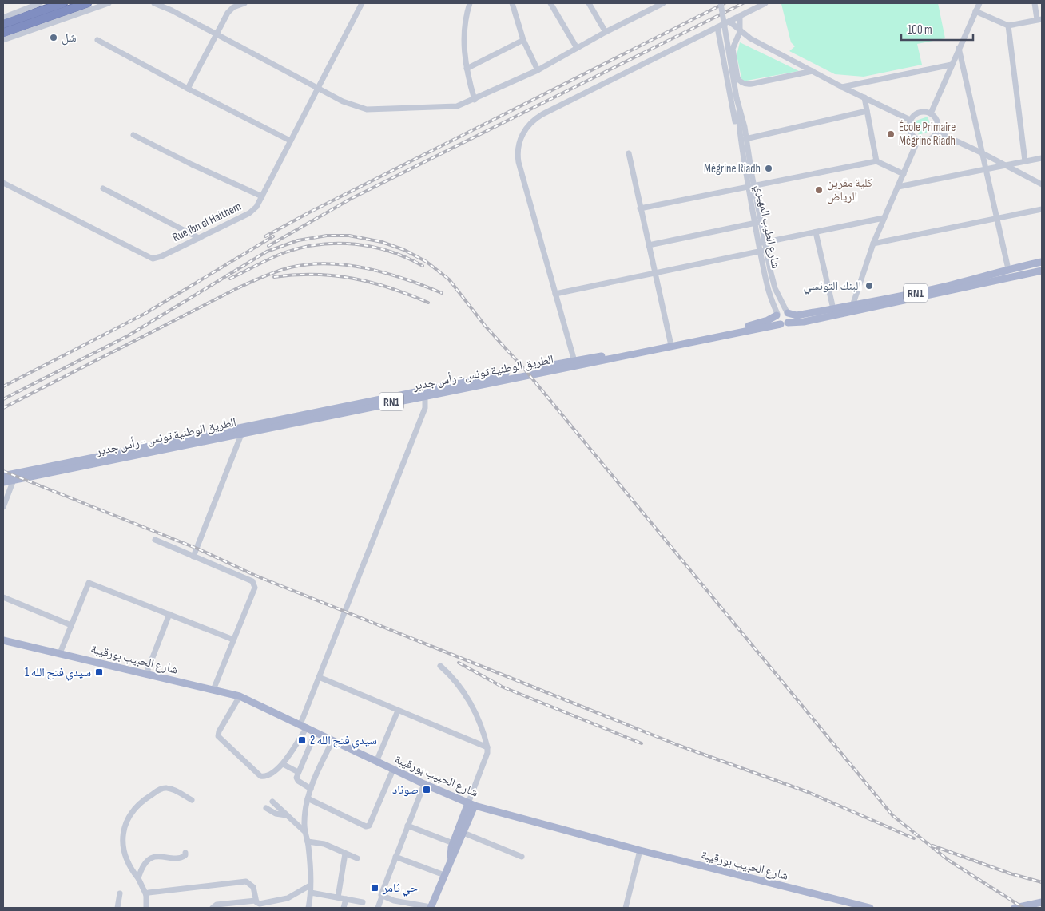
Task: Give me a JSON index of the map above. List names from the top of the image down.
{
  "streets": {
    "main road": ["RN1", "الطريق الوطنية تونس - رأس جدير", "شارع الحبيب بورقيبة"],
    "street": ["Rue ibn el Haithem", "شارع الطيب المهيري"]
  },
  "crossings": [
    ["شارع الطيب المهيري", "RN1"],
    ["شارع الطيب المهيري", "الطريق الوطنية تونس - رأس جدير"],
    ["RN1", "الطريق الوطنية تونس - رأس جدير"]
  ],
  "places": {
    "other": [
      "شل",
      "École Primaire Mégrine Riadh",
      "Mégrine Riadh",
      "كلية مقرين الرياض",
      "البنك التونسي"
    ],
    "transit": [
      "سيدي فتح الله 1",
      "2 سيدي فتح الله",
      "صوناد",
      "حي ثامر"
    ]
  },
  "scale_bar": "100 m"
}
